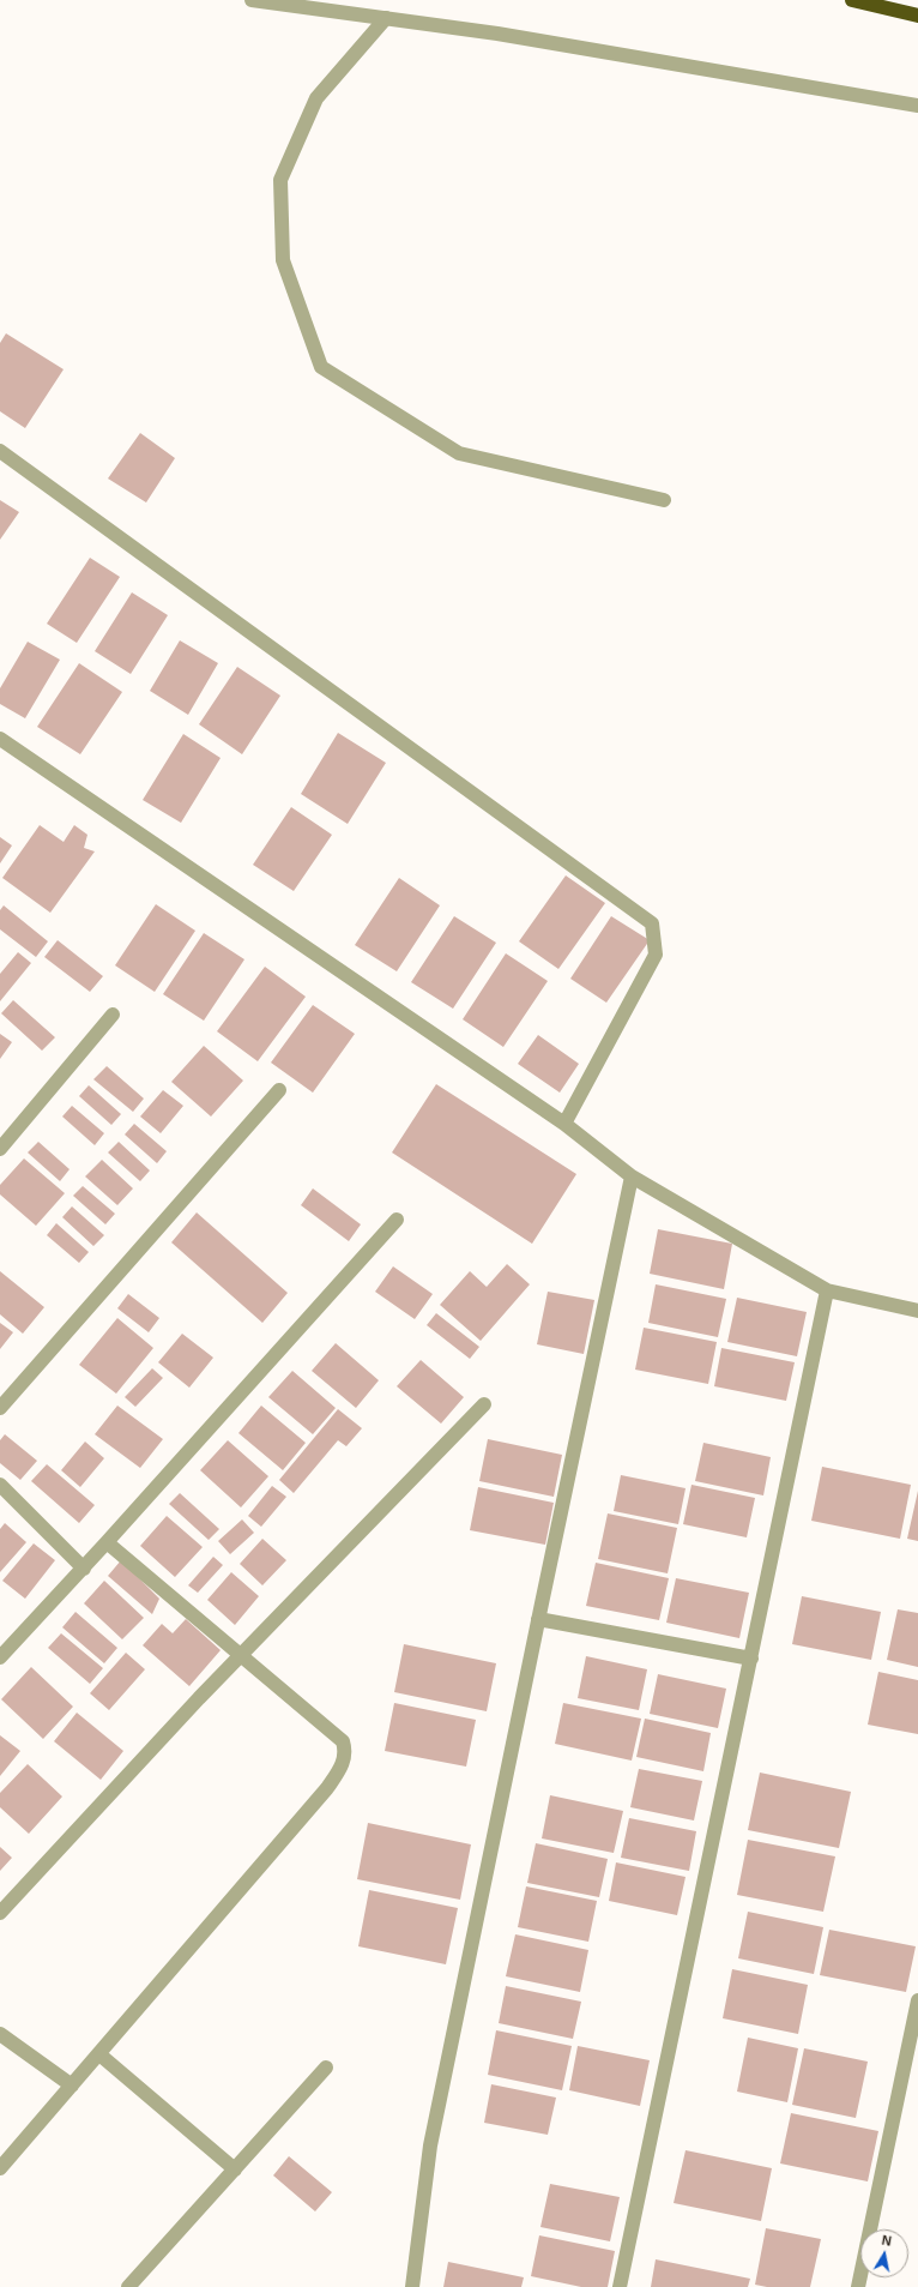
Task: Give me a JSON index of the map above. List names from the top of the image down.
{
  "north": "top"
}
